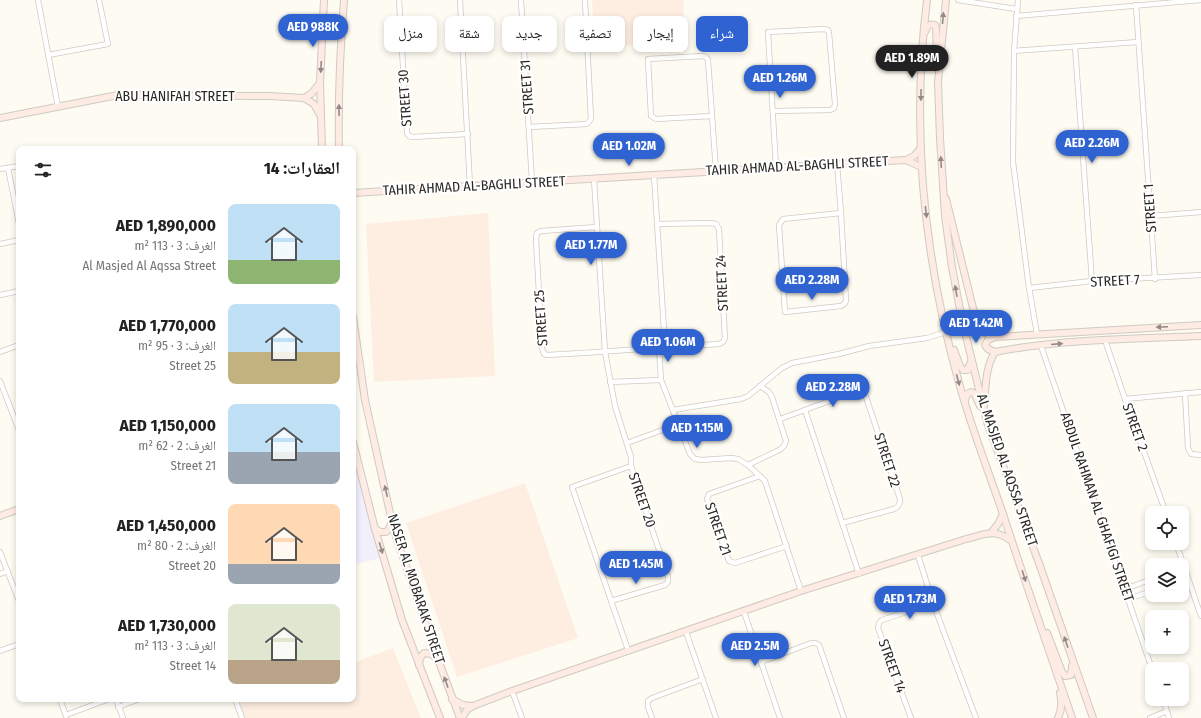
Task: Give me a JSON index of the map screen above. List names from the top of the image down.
{
  "streets": {
    "street": [
      "STREET 31",
      "ABU HANIFAH STREET",
      "STREET 30",
      "TAHIR AHMAD AL-BAGHLI STREET",
      "STREET 1",
      "STREET 7",
      "STREET 24",
      "STREET 25",
      "STREET 2",
      "STREET 22",
      "AL MASJED AL AQSSA STREET",
      "STREET 20",
      "ABDUL RAHMAN AL GHAFIGI STREET",
      "STREET 21",
      "NASER AL MOBARAK STREET",
      "STREET 14"
    ]
  },
  "crossings": [
    ["STREET 31", "TAHIR AHMAD AL-BAGHLI STREET"],
    ["TAHIR AHMAD AL-BAGHLI STREET", "AL MASJED AL AQSSA STREET"],
    ["STREET 1", "STREET 7"],
    ["STREET 24", "STREET 25"]
  ],
  "page": {
    "price": [
      "AED 988K",
      "AED 1.89M",
      "AED 1.26M",
      "AED 2.26M",
      "AED 1.02M",
      "AED 1.77M",
      "AED 2.28M",
      "AED 1.42M",
      "AED 1.06M",
      "AED 2.28M",
      "AED 1.15M",
      "AED 1.45M",
      "AED 1.73M",
      "AED 2.5M"
    ],
    "chip": [
      "شراء",
      "إيجار",
      "تصفية",
      "جديد",
      "شقة",
      "منزل"
    ],
    "heading": "العقارات: 14",
    "list": [
      {
        "name": "AED 1,890,000",
        "note": "الغرف: 3 · 113 m² · Al Masjed Al Aqssa Street"
      },
      {
        "name": "AED 1,770,000",
        "note": "الغرف: 3 · 95 m² · Street 25"
      },
      {
        "name": "AED 1,150,000",
        "note": "الغرف: 2 · 62 m² · Street 21"
      },
      {
        "name": "AED 1,450,000",
        "note": "الغرف: 2 · 80 m² · Street 20"
      },
      {
        "name": "AED 1,730,000",
        "note": "الغرف: 3 · 113 m² · Street 14"
      }
    ],
    "map_buttons": ["+", "−"]
  }
}
